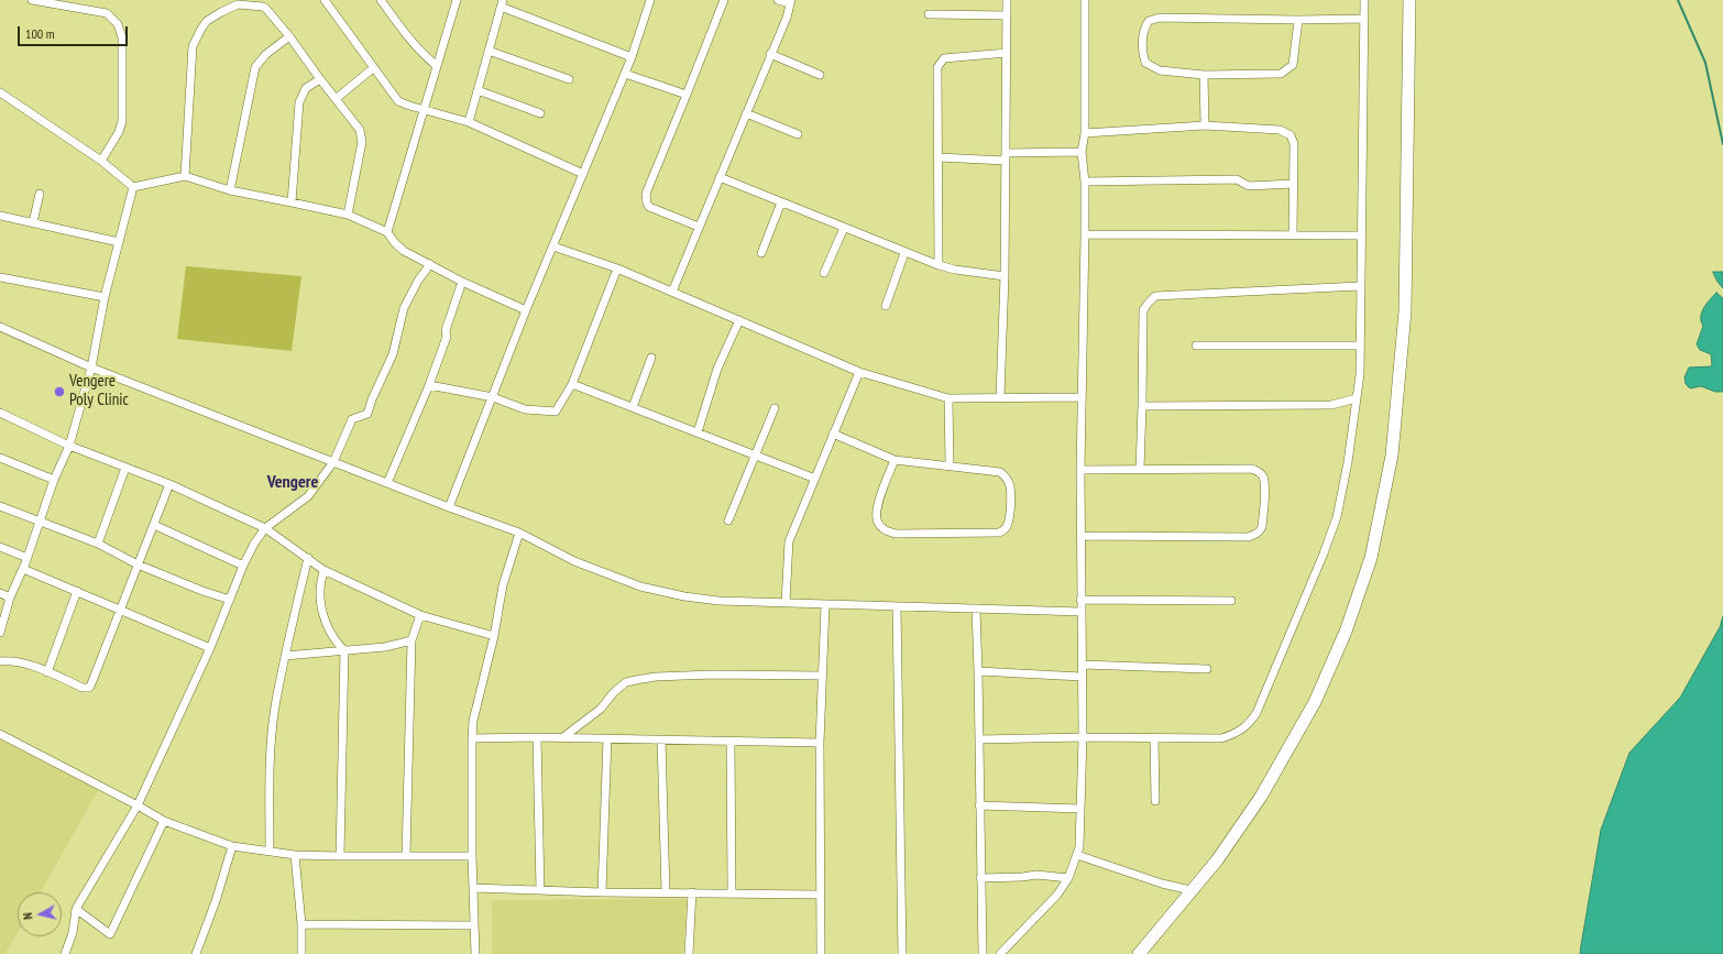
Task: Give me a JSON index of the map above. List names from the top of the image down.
{
  "districts": ["Vengere"],
  "places": ["Vengere Poly Clinic"],
  "scale_bar": "100 m",
  "north": "left"
}
